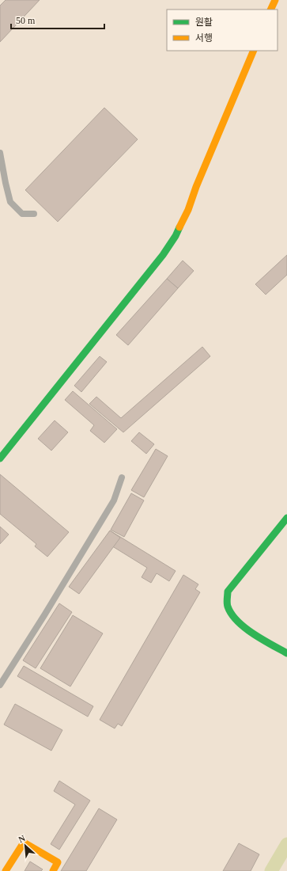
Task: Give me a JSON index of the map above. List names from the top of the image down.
{
  "legend": ["원활", "서행"],
  "scale_bar": "50 m",
  "north": "top left"
}
